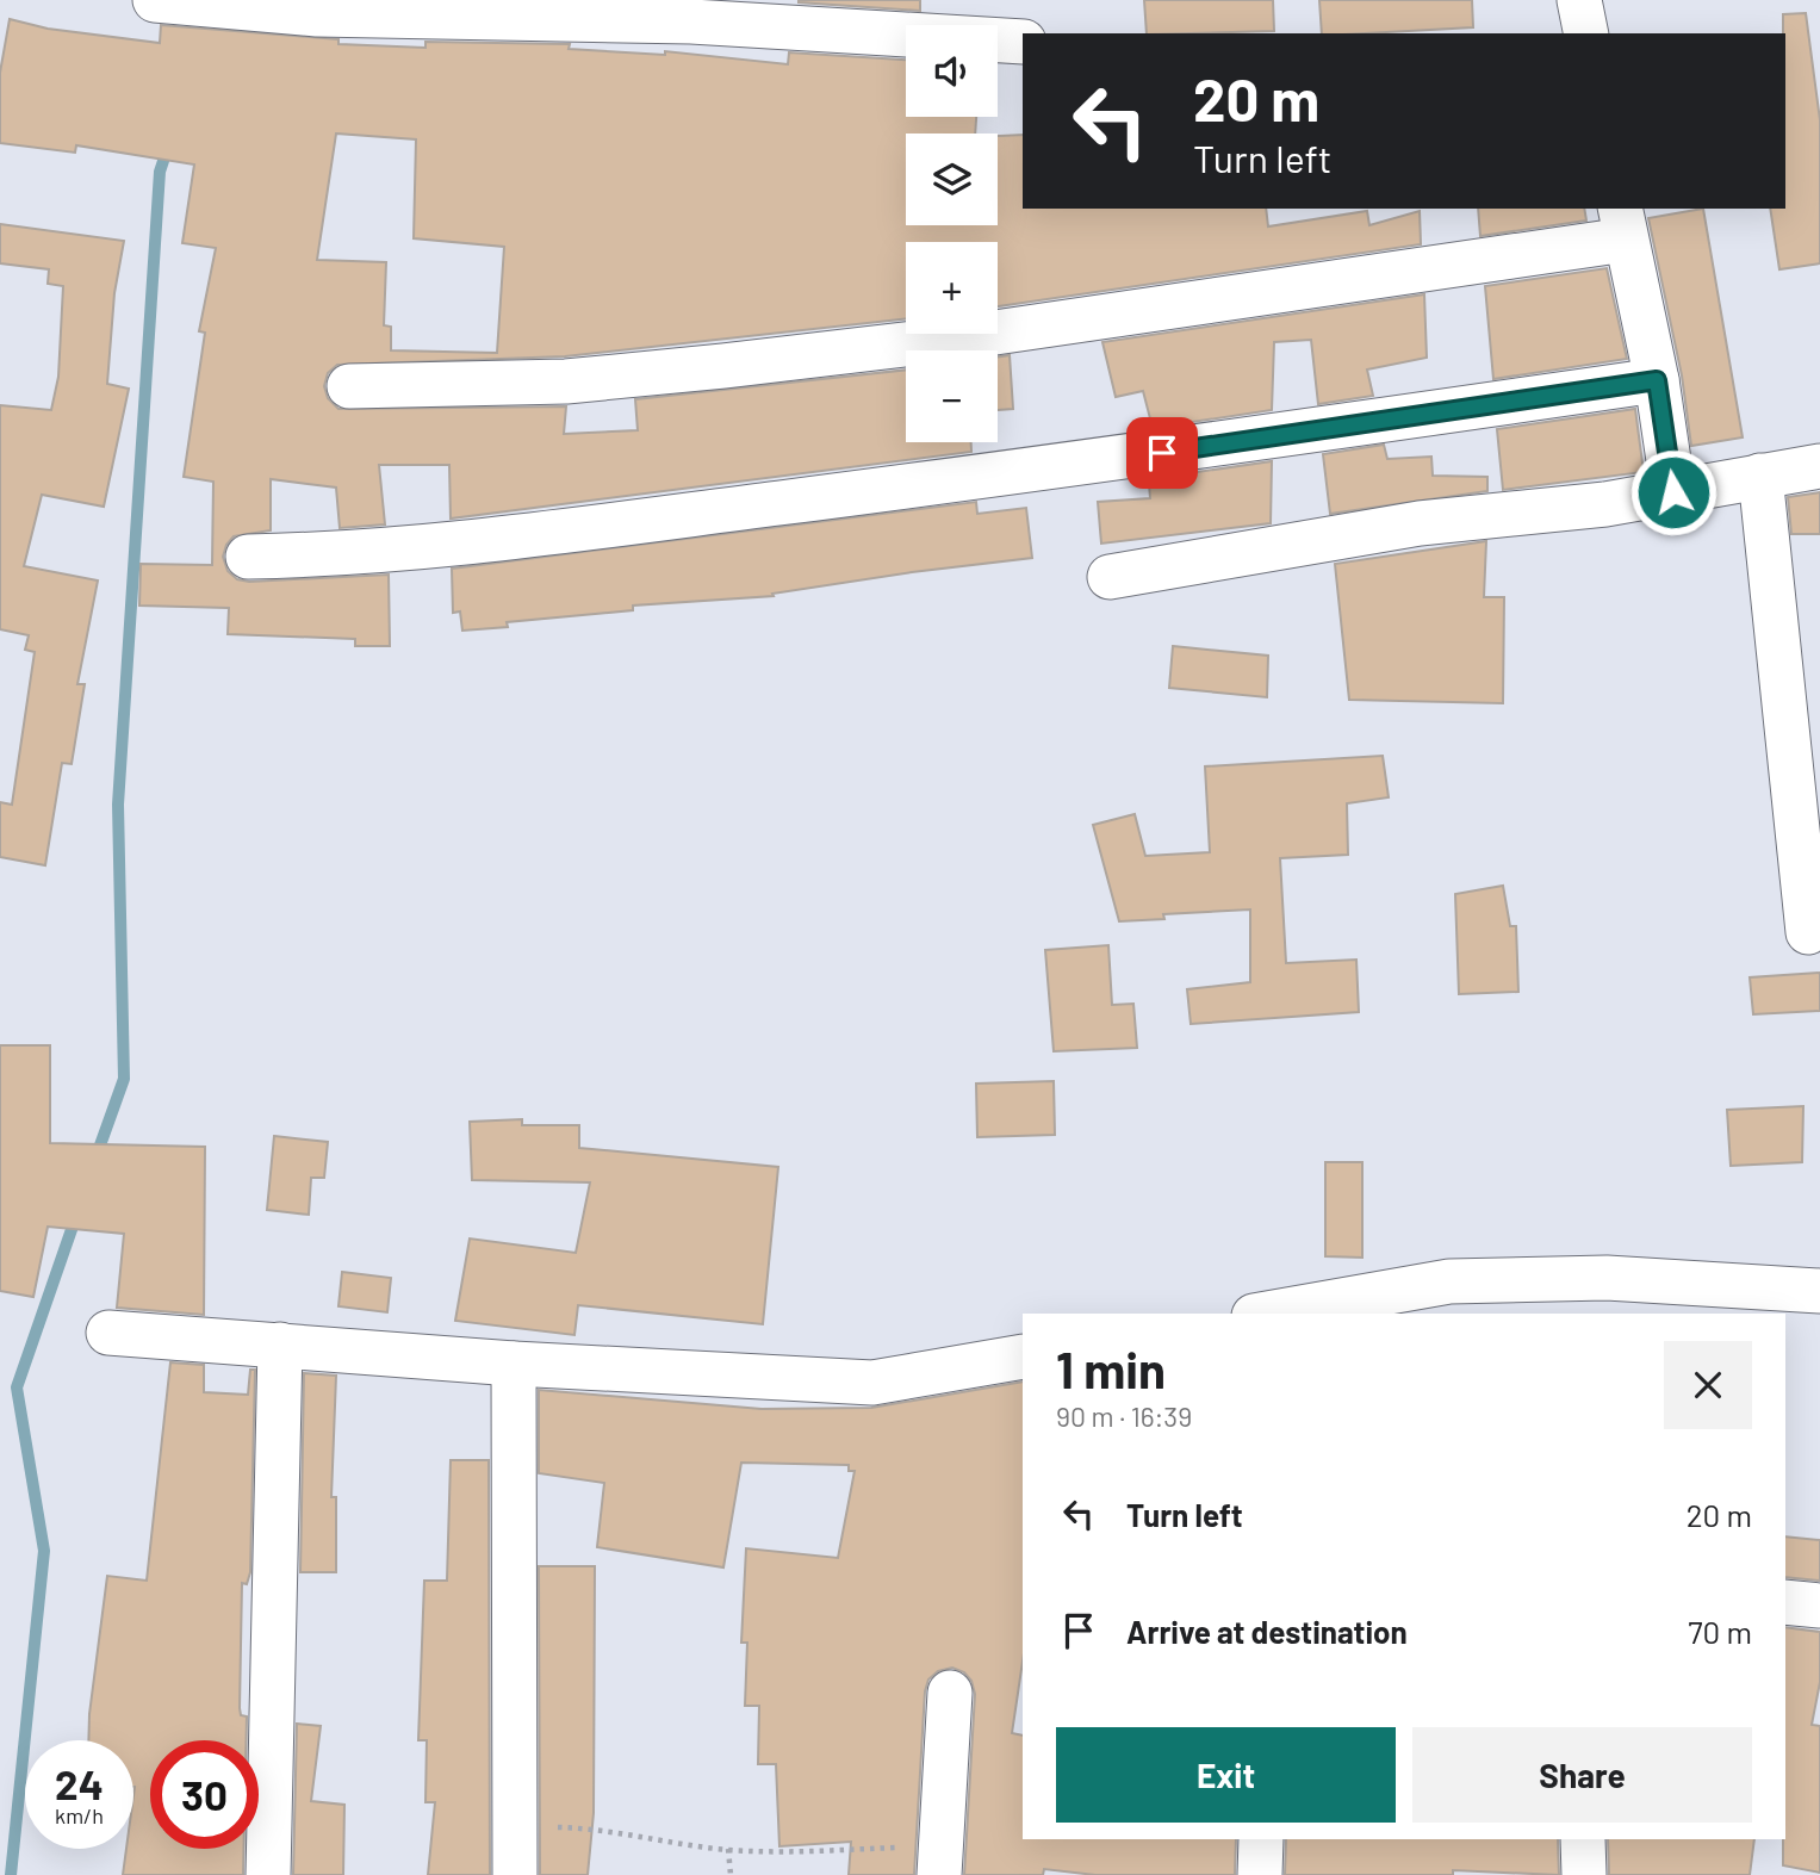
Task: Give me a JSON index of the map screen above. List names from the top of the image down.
{
  "page": {
    "map_buttons": ["+", "−"],
    "turn": ["20 m", "Turn left"],
    "heading": ["1 min", "90 m · 16:39"],
    "list": [
      {
        "name": "Turn left",
        "value": "20 m"
      },
      {
        "name": "Arrive at destination",
        "value": "70 m"
      }
    ],
    "buttons": ["Exit", "Share"],
    "speed": "24 km/h",
    "limit": "30"
  }
}
